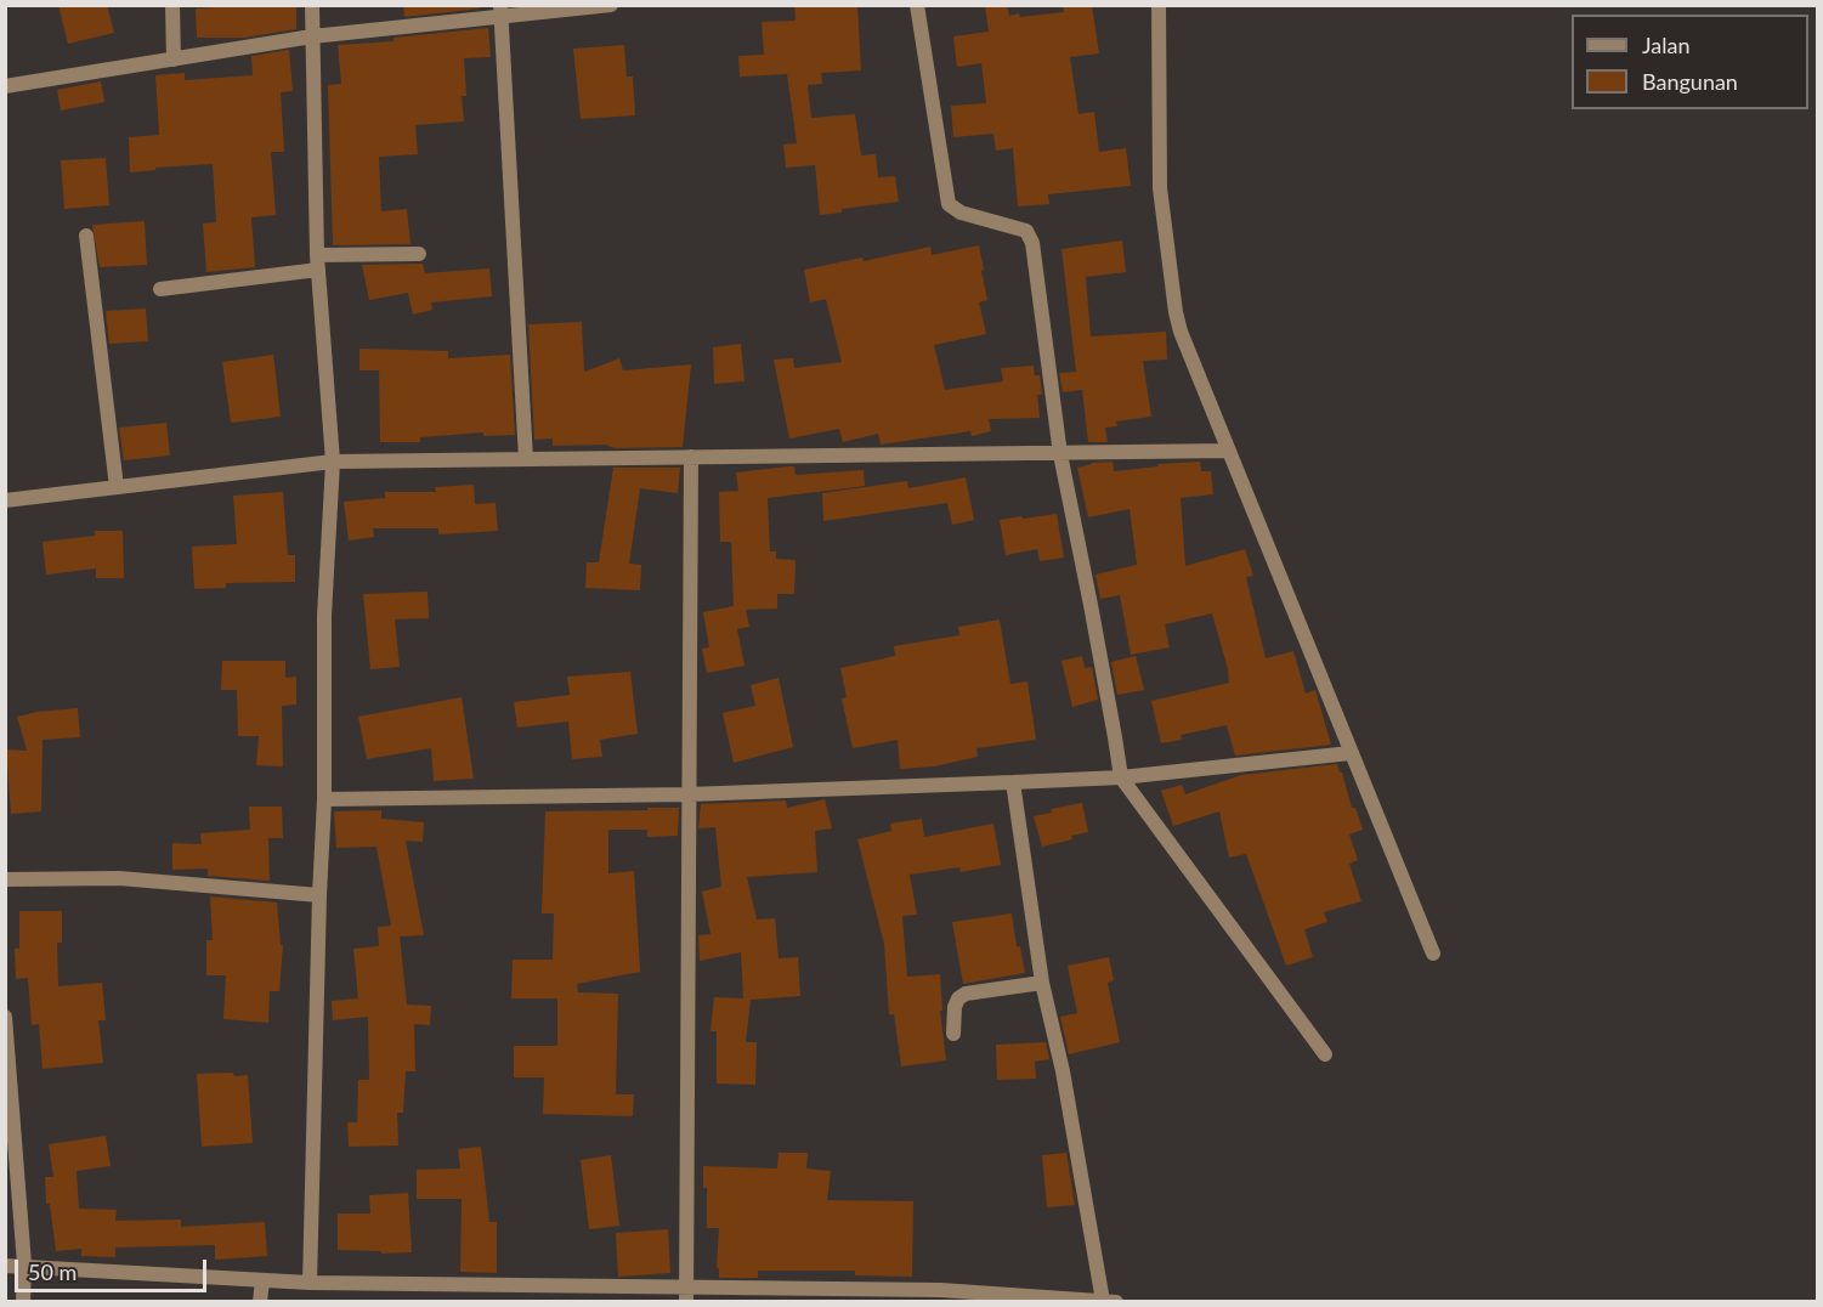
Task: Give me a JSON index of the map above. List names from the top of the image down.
{
  "legend": ["Jalan", "Bangunan"],
  "scale_bar": "50 m"
}
